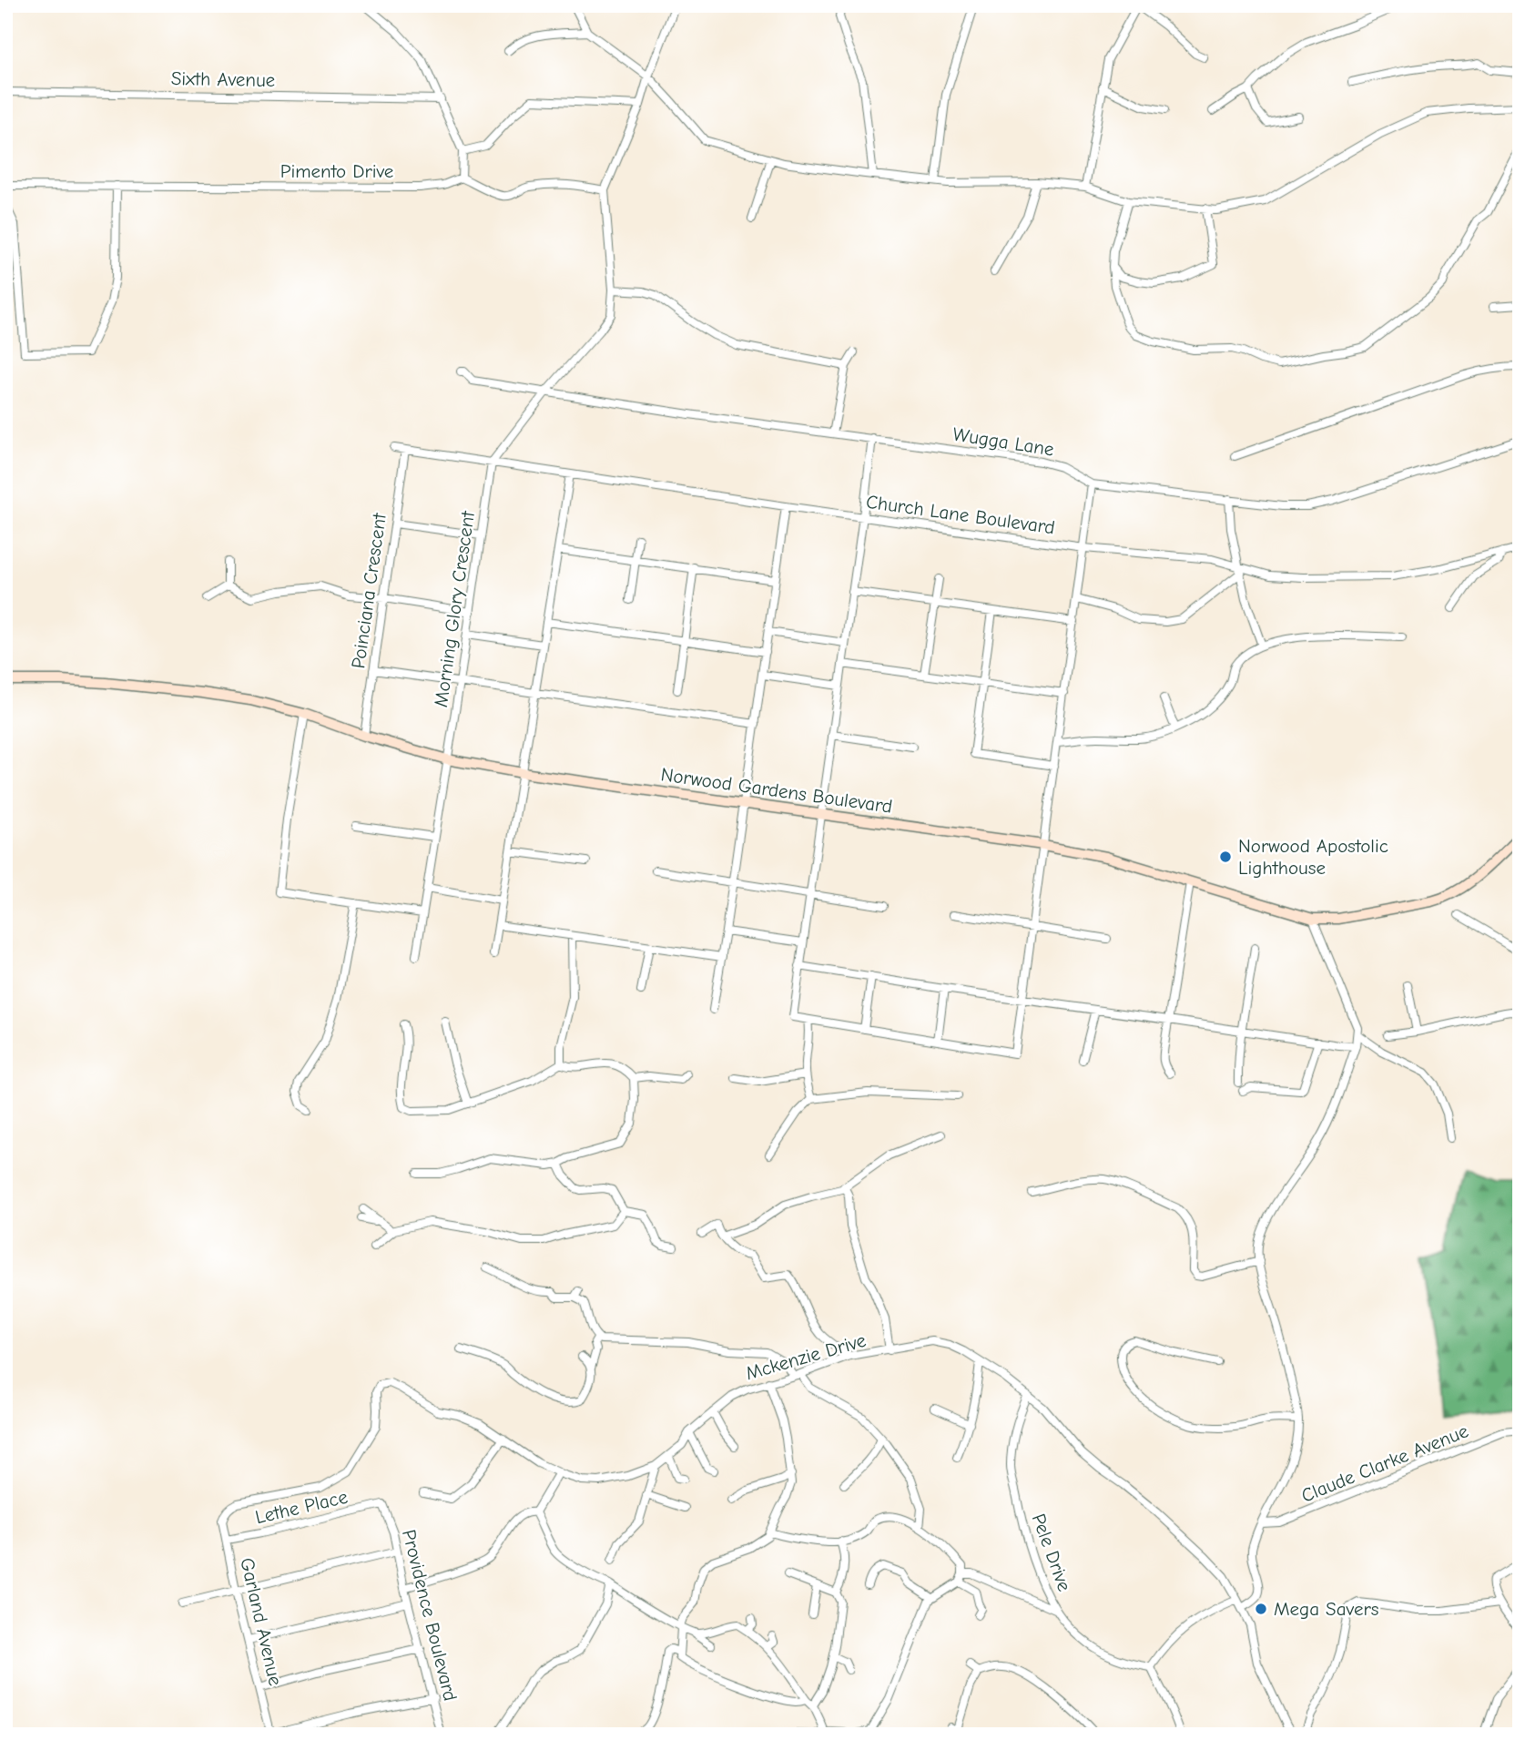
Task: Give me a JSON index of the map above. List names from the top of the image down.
{
  "streets": {
    "street": [
      "Sixth Avenue",
      "Pimento Drive",
      "Wugga Lane",
      "Church Lane Boulevard",
      "Poinciana Crescent",
      "Morning Glory Crescent",
      "Norwood Gardens Boulevard",
      "Mckenzie Drive",
      "Claude Clarke Avenue",
      "Lethe Place",
      "Pele Drive",
      "Providence Boulevard",
      "Garland Avenue"
    ]
  },
  "crossings": [
    ["Church Lane Boulevard", "Poinciana Crescent"],
    ["Church Lane Boulevard", "Morning Glory Crescent"],
    ["Poinciana Crescent", "Norwood Gardens Boulevard"],
    ["Morning Glory Crescent", "Norwood Gardens Boulevard"],
    ["Mckenzie Drive", "Pele Drive"],
    ["Mckenzie Drive", "Garland Avenue"],
    ["Lethe Place", "Providence Boulevard"],
    ["Lethe Place", "Garland Avenue"]
  ],
  "places": ["Norwood Apostolic Lighthouse", "Mega Savers"]
}
